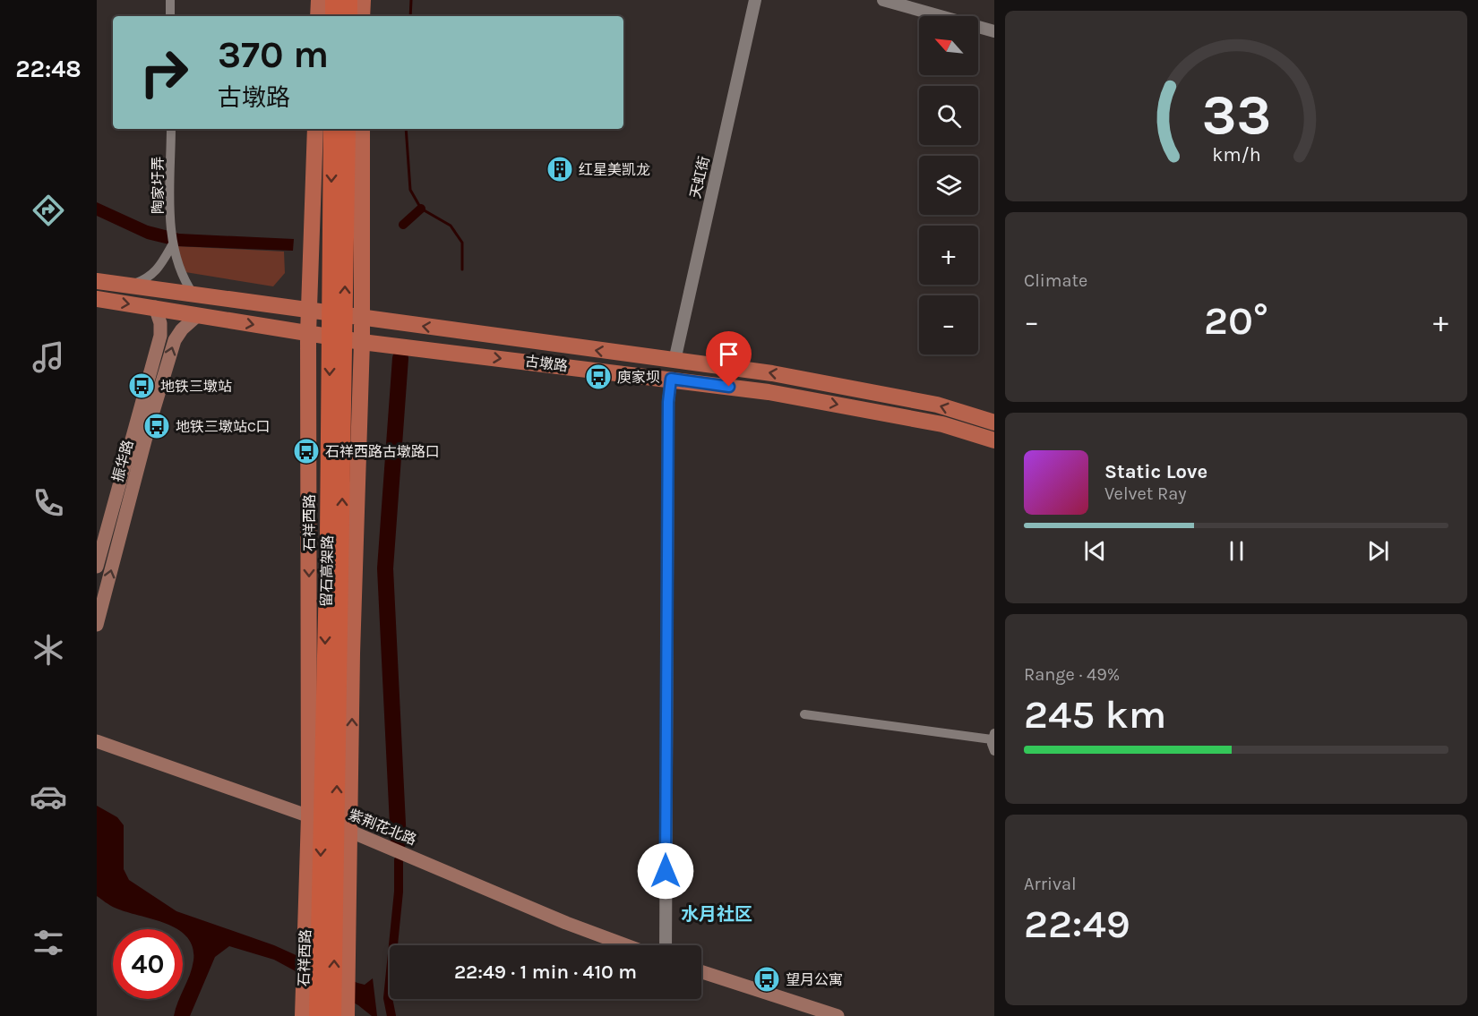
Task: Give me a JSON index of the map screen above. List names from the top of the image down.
{
  "streets": {
    "highway": ["留石高架路"],
    "main road": [
      "古墩路",
      "振华路",
      "石祥西路",
      "紫荆花北路"
    ],
    "street": ["天虹街", "陶家圩弄"]
  },
  "crossings": [
    ["天虹街", "古墩路"],
    ["陶家圩弄", "古墩路"],
    ["古墩路", "振华路"],
    ["古墩路", "石祥西路"],
    ["石祥西路", "紫荆花北路"]
  ],
  "districts": ["水月社区"],
  "places": {
    "building": ["红星美凯龙"],
    "bus stop": [
      "庾家坝",
      "地铁三墩站",
      "地铁三墩站C口",
      "石祥西路古墩路口",
      "望月公寓"
    ]
  },
  "north": "top left",
  "page": {
    "tabs": "22:48",
    "map_buttons": ["+", "−"],
    "turn": ["370 m", "古墩路"],
    "tile": [
      "Climate",
      ["Range · 49%", "245 km"],
      ["Arrival", "22:49"]
    ],
    "heat": ["−", "20°", "+"],
    "song": ["Static Love", "Velvet Ray"],
    "limit": "40",
    "trip": "22:49 · 1 min · 410 m",
    "gauge": ["33", "km/h"]
  }
}
